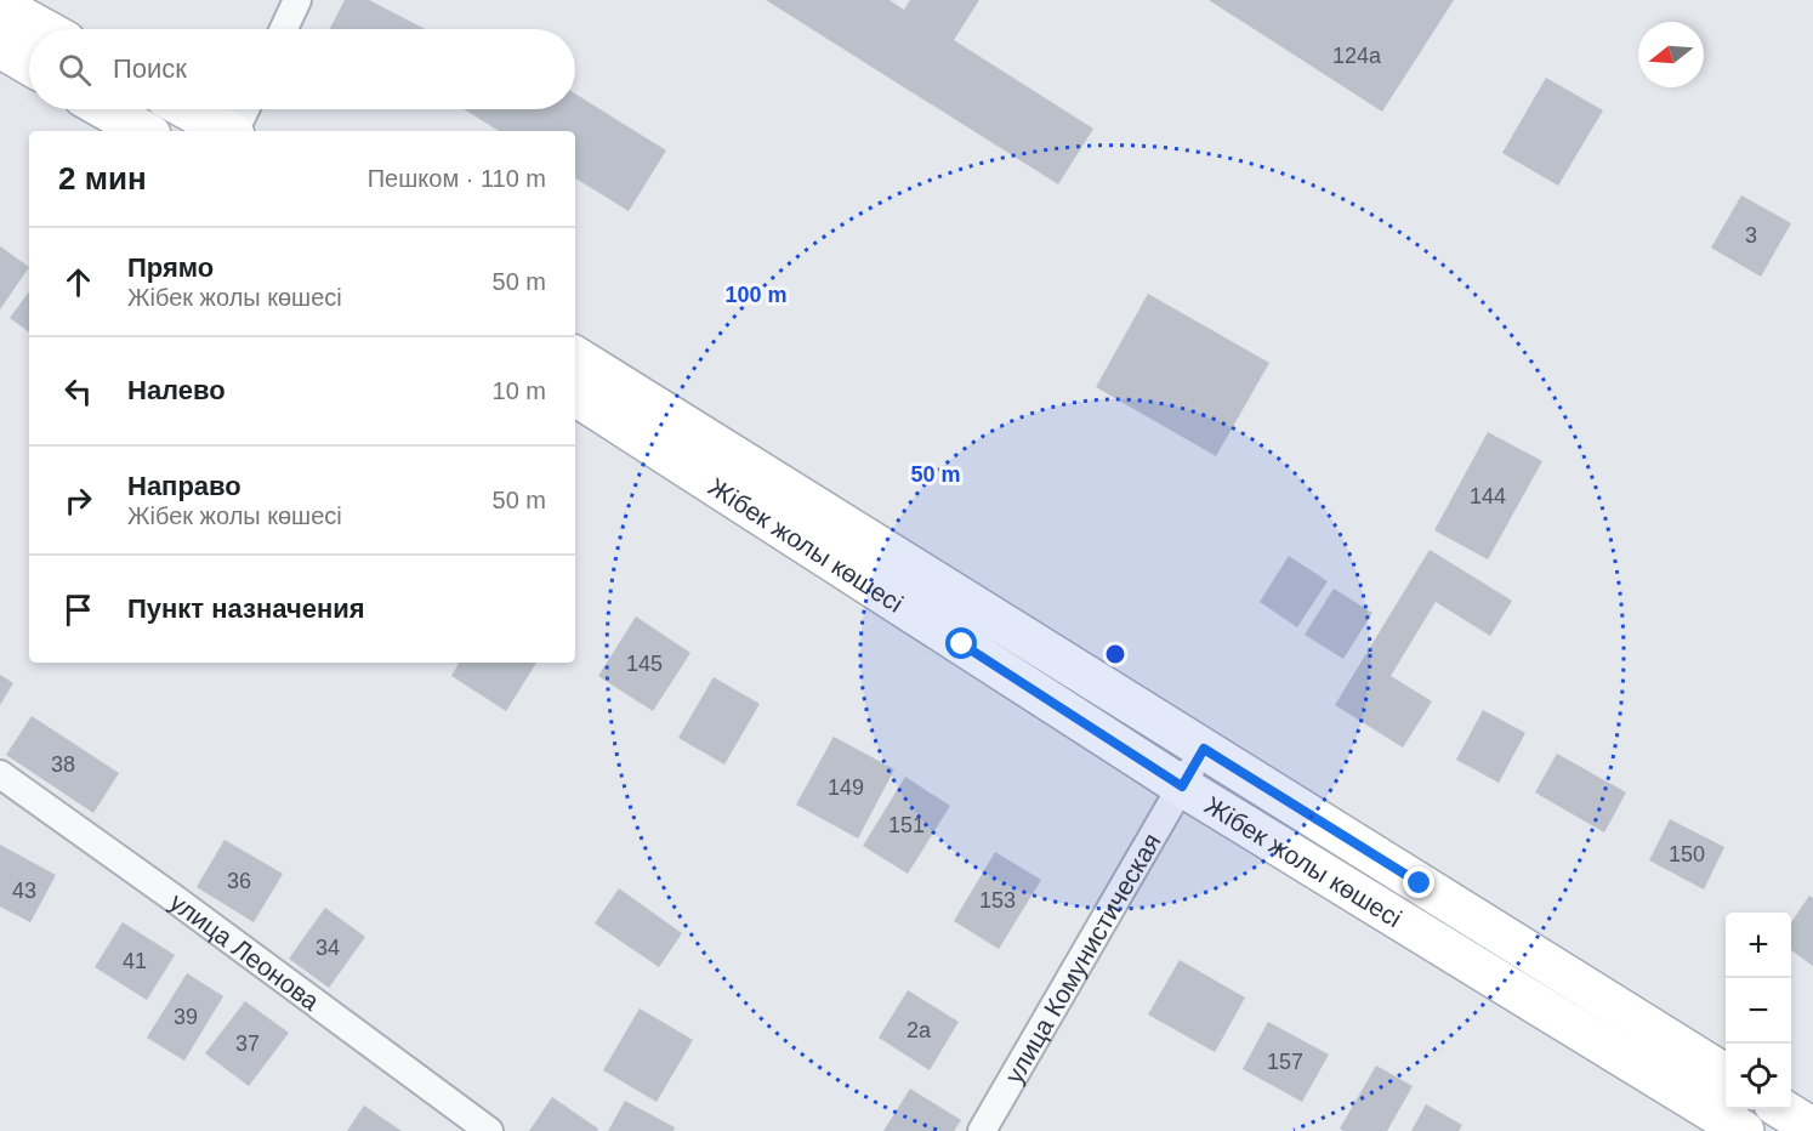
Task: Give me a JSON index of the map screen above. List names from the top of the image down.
{
  "streets": {
    "main road": ["Жібек жолы көшесі"],
    "street": ["улица Леонова", "улица Комунистическая"]
  },
  "crossings": [
    ["Жібек жолы көшесі", "улица Комунистическая"]
  ],
  "house_numbers": [
    "124а",
    "3",
    "144",
    "145",
    "38",
    "149",
    "151",
    "150",
    "36",
    "43",
    "153",
    "34",
    "41",
    "39",
    "2а",
    "37",
    "157"
  ],
  "north": "left",
  "page": {
    "search": "Поиск",
    "heading": ["2 мин", "Пешком · 110 m"],
    "list": [
      ["Прямо", "Жібек жолы көшесі", "50 m"],
      ["Налево", "10 m"],
      ["Направо", "Жібек жолы көшесі", "50 m"],
      "Пункт назначения"
    ],
    "map_buttons": ["+", "−"]
  },
  "rings": ["100 m", "50 m"]
}
